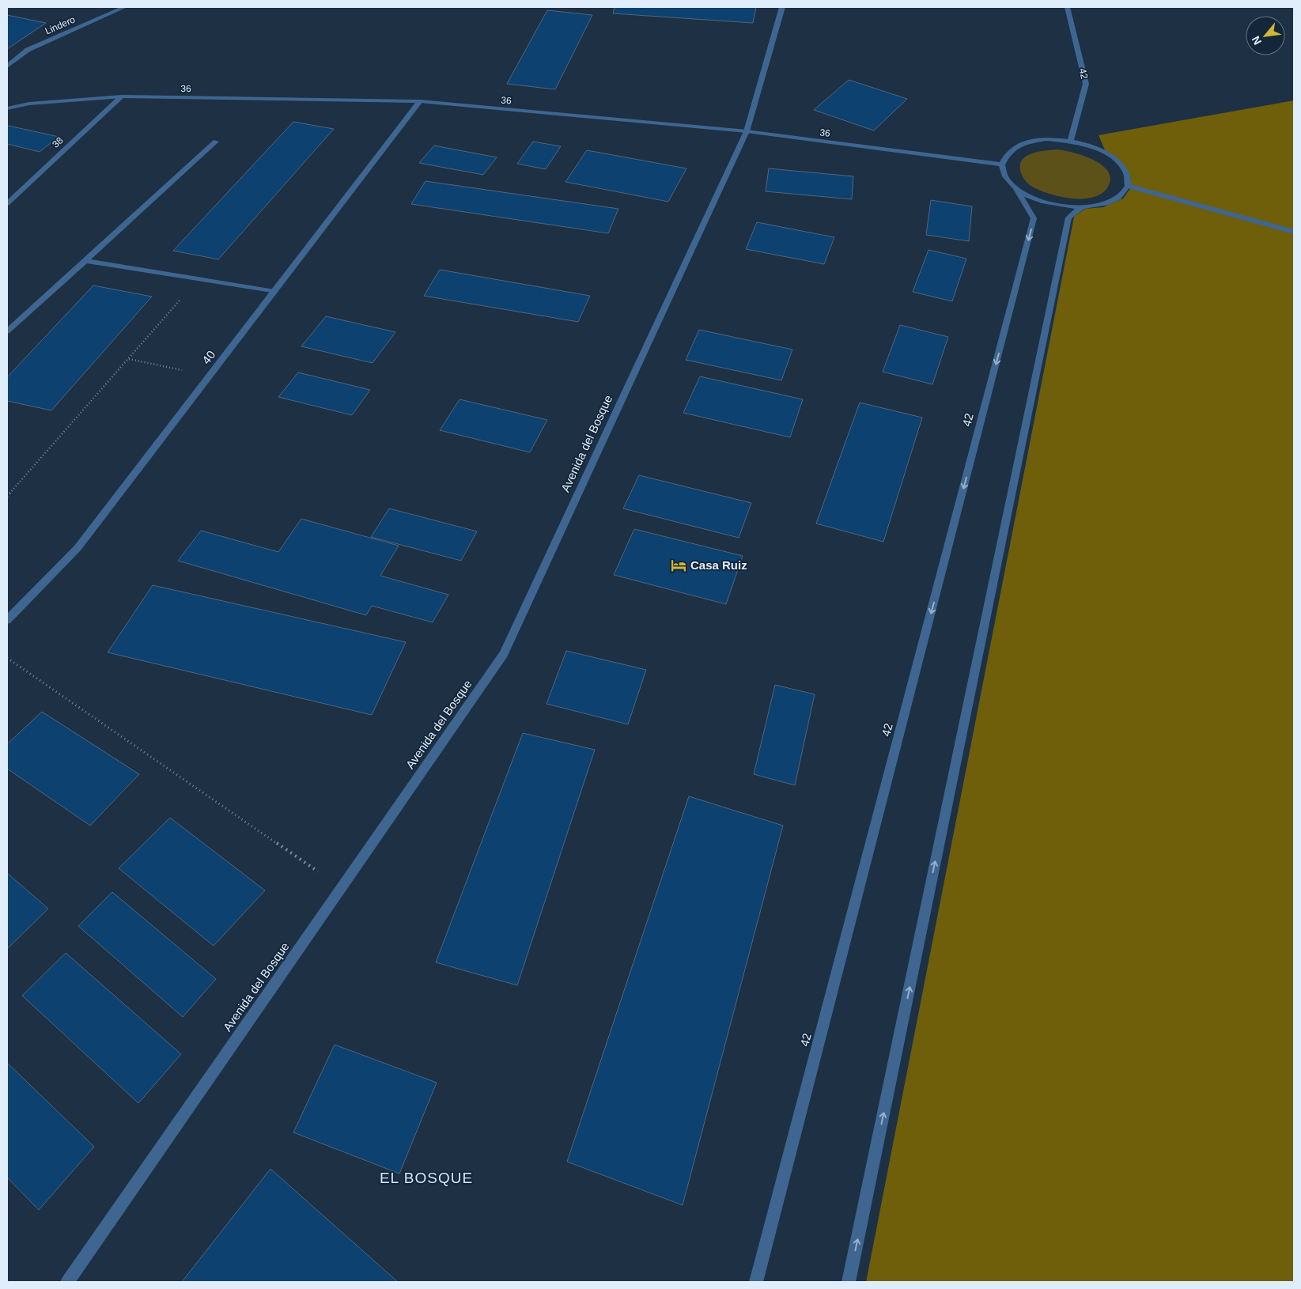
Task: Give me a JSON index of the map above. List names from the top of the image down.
{
  "streets": {
    "street": [
      "Lindero",
      "42",
      "36",
      "38",
      "40",
      "Avenida del Bosque"
    ]
  },
  "crossings": [
    ["42", "36"],
    ["36", "38"],
    ["36", "40"],
    ["36", "Avenida del Bosque"]
  ],
  "districts": ["EL BOSQUE"],
  "places": {
    "hotel": ["Casa Ruiz"]
  },
  "north": "bottom left"
}
